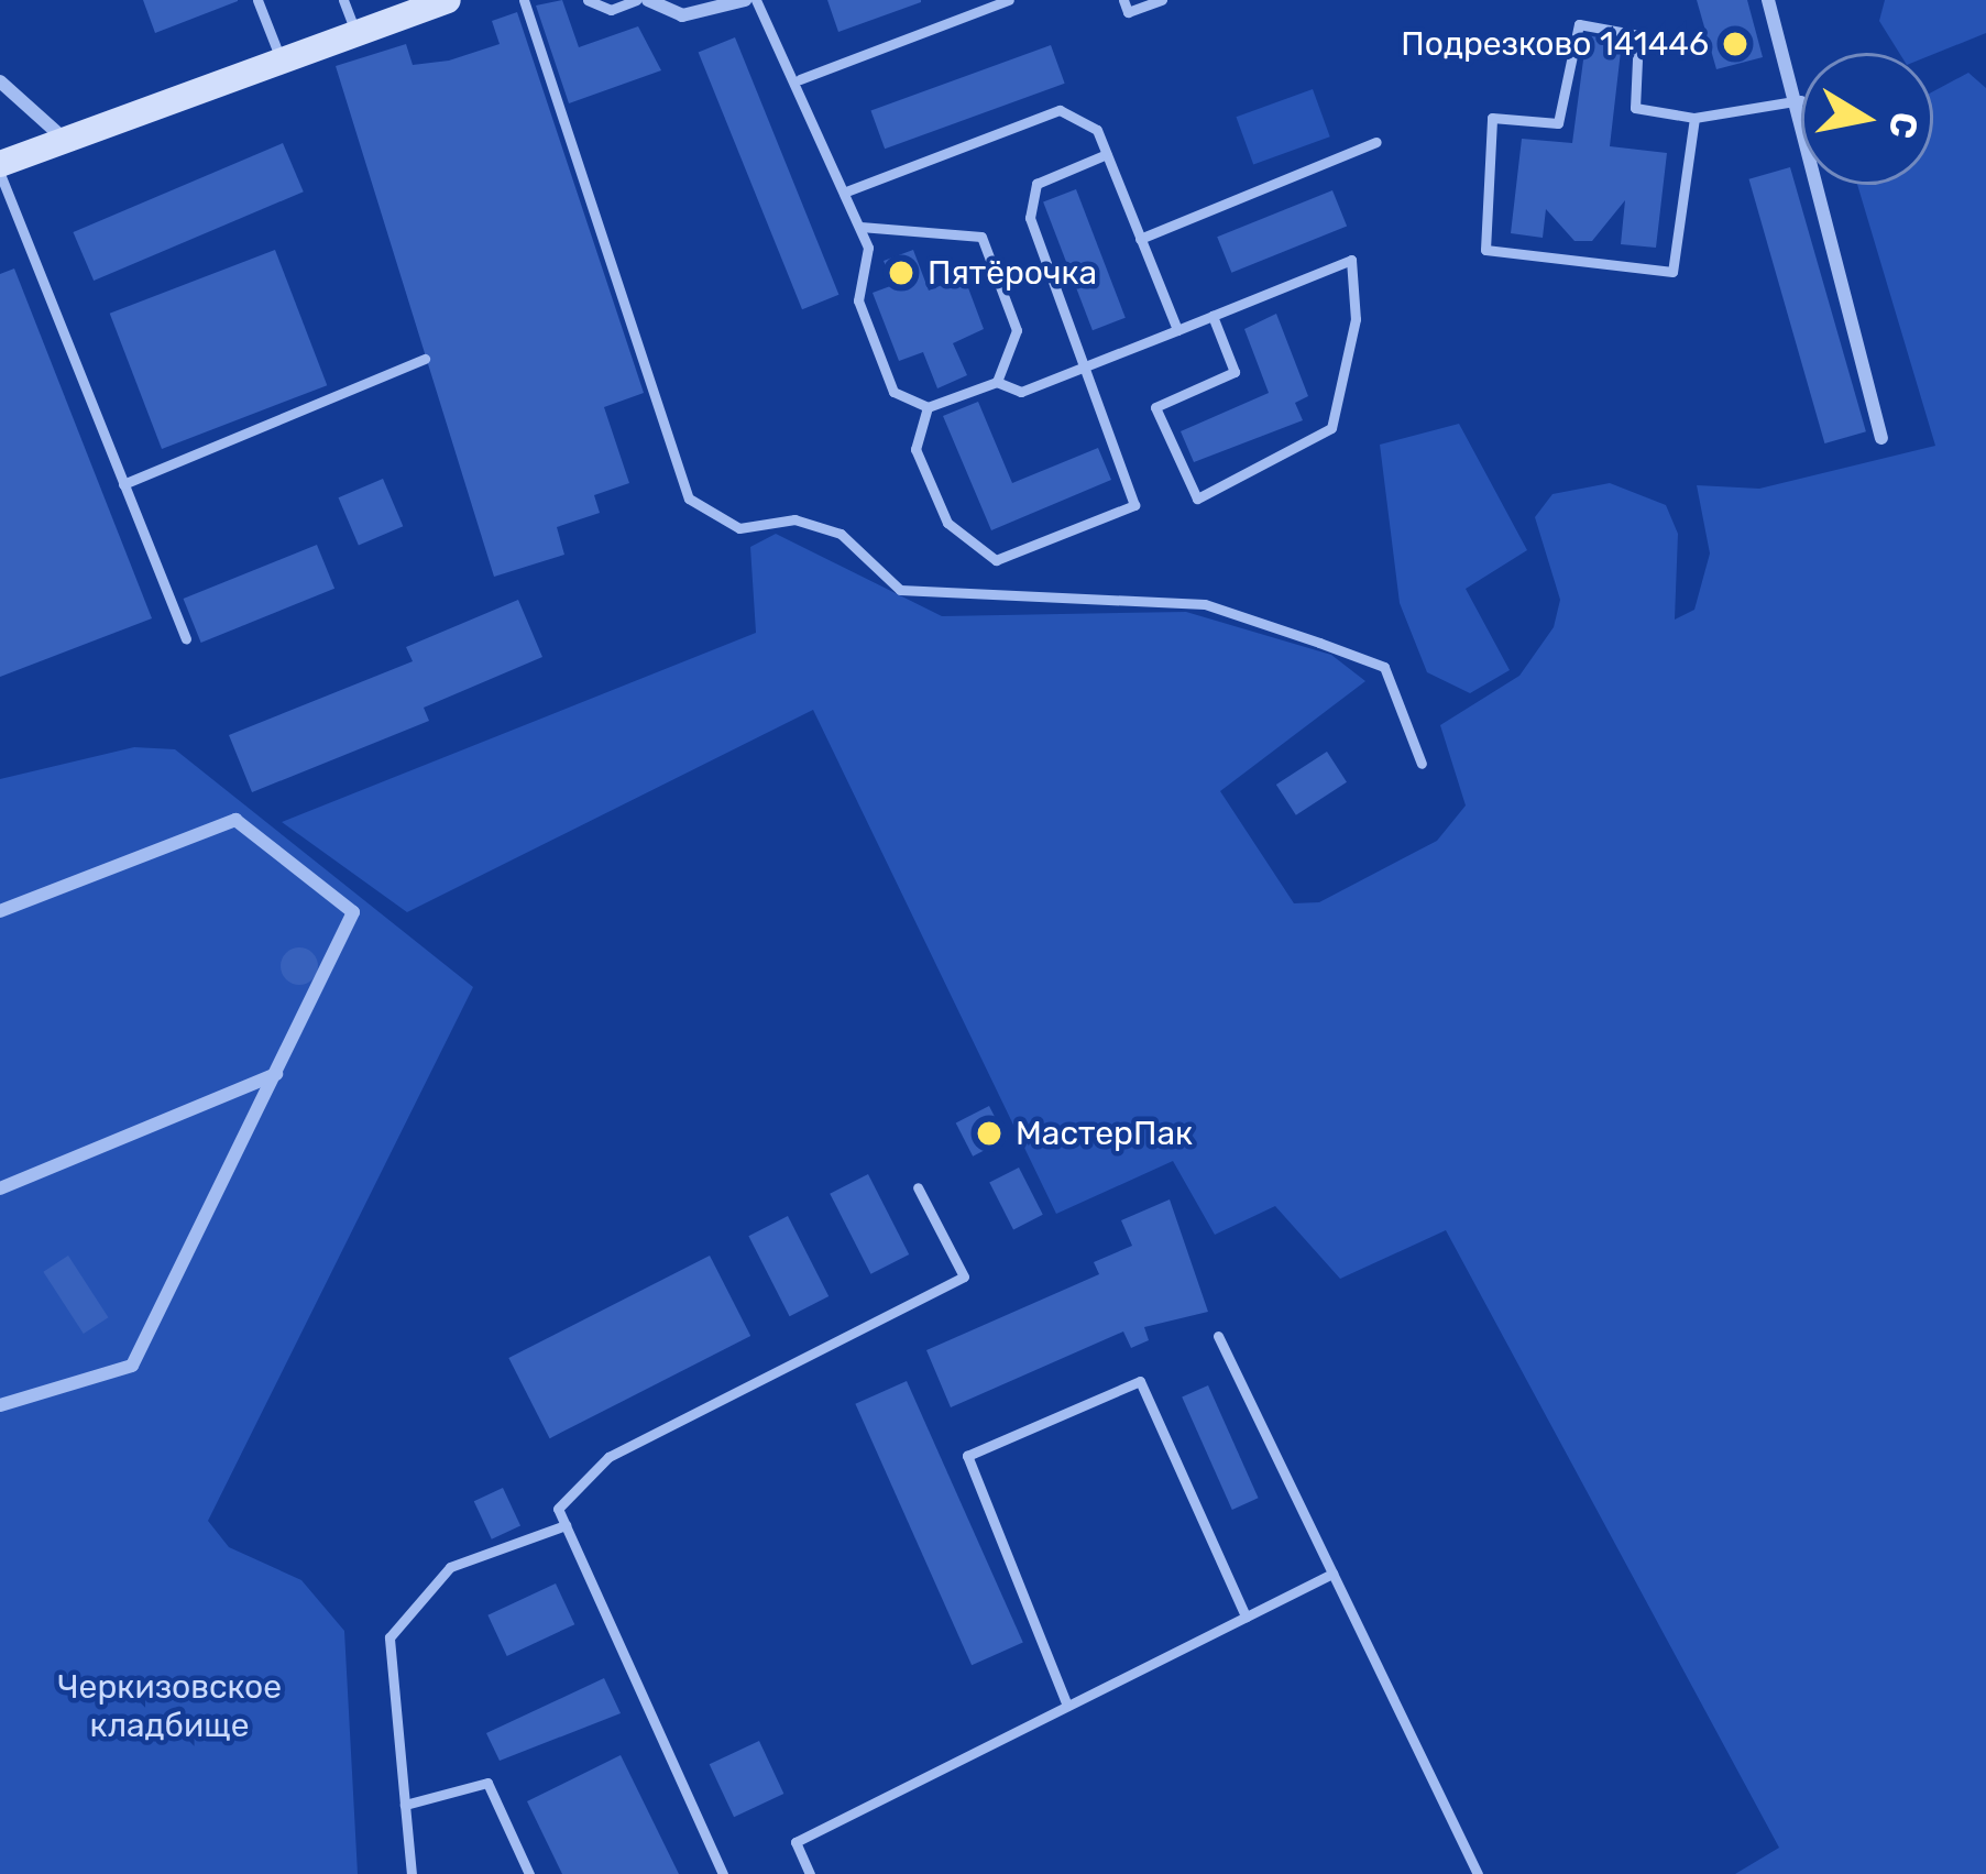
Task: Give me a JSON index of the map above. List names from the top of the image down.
{
  "parks": ["Черкизовское кладбище"],
  "places": ["Подрезково 141446", "Пятёрочка", "МастерПак"],
  "north": "right"
}
